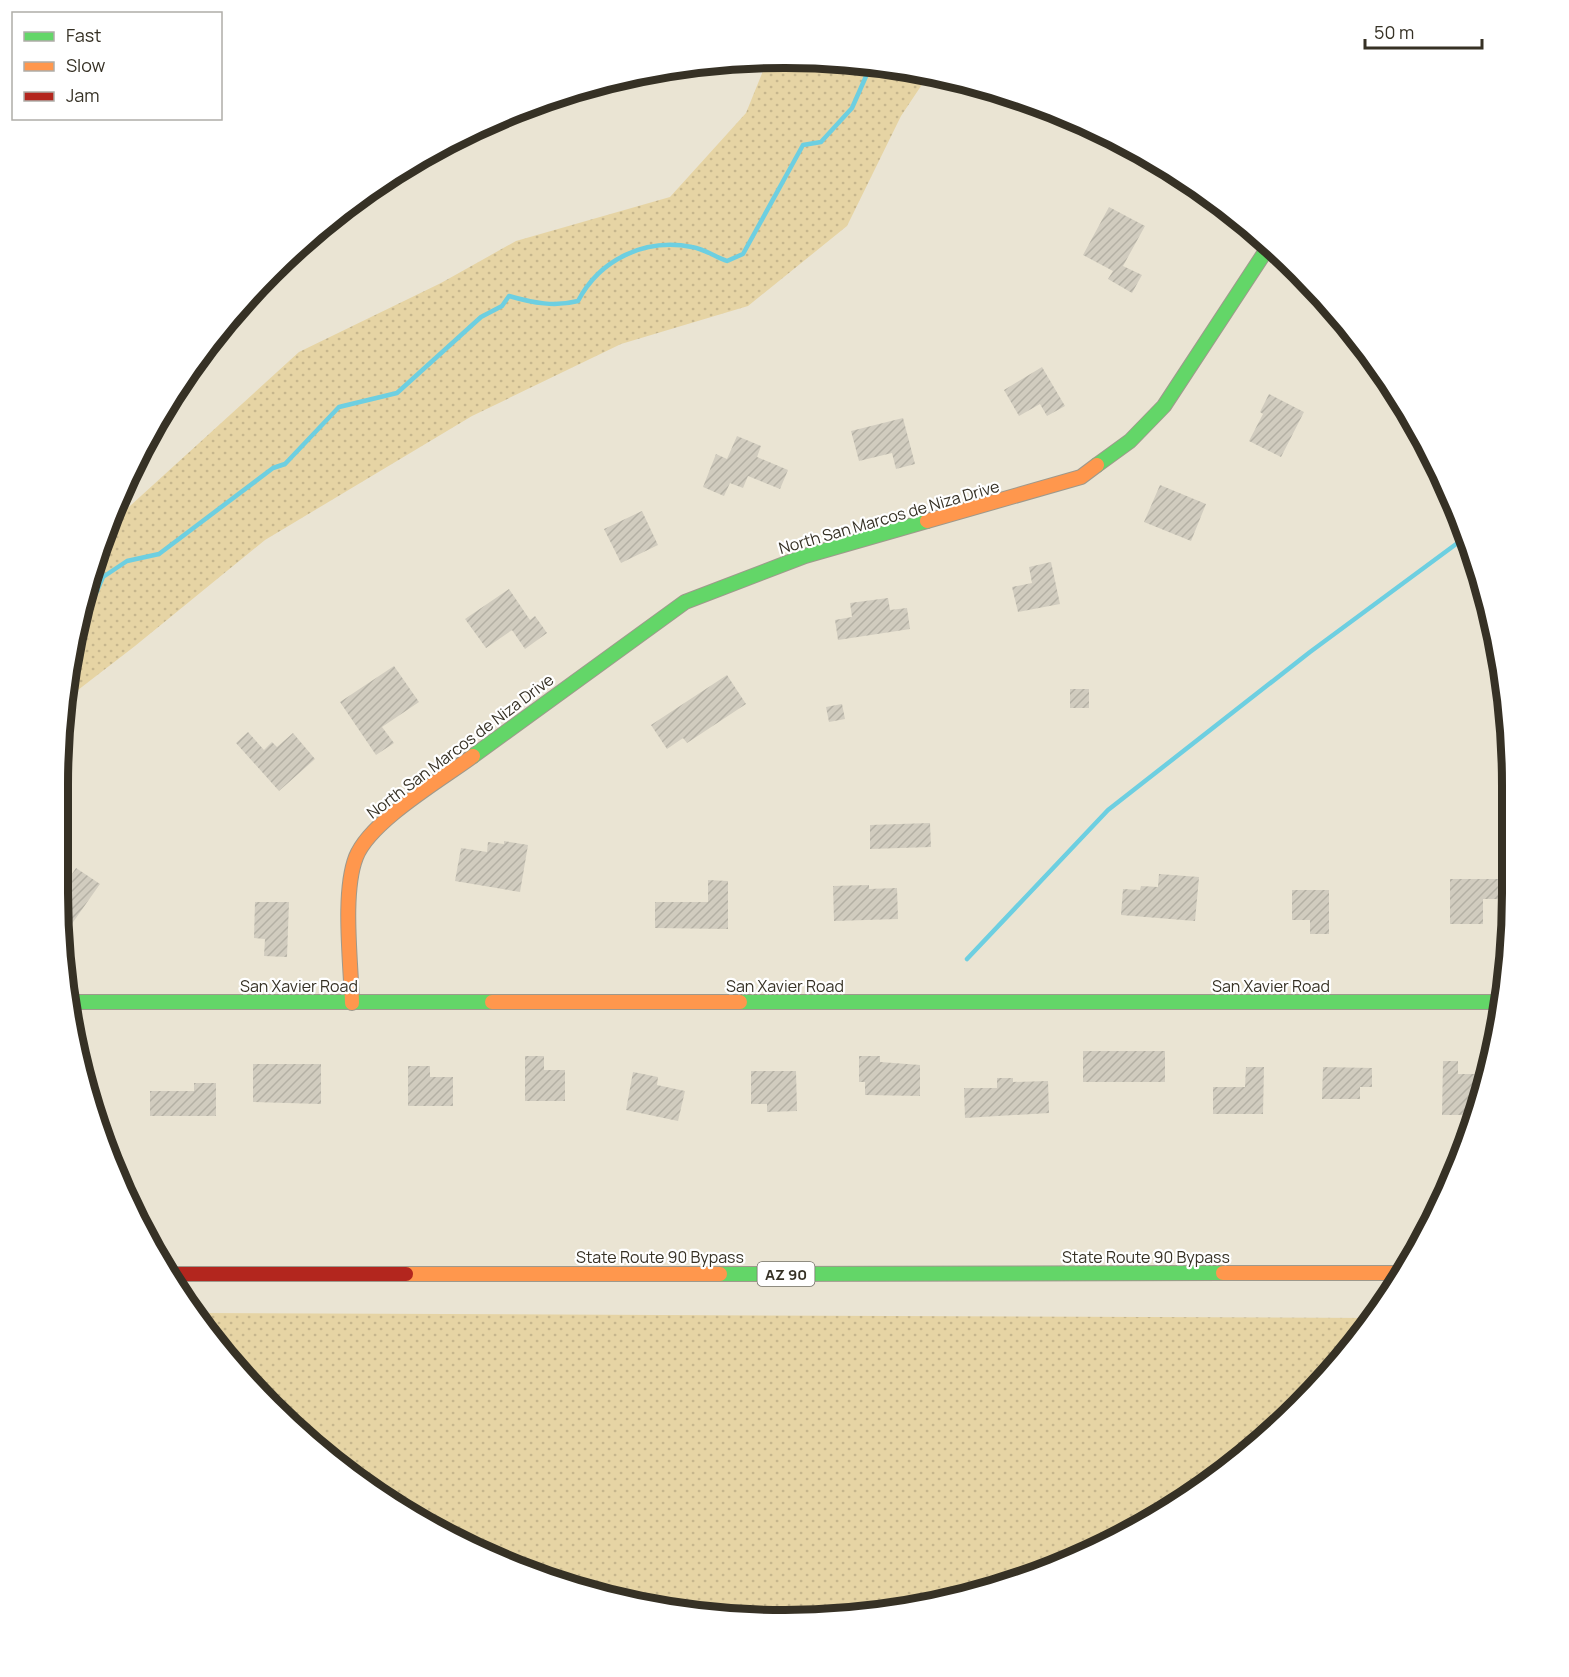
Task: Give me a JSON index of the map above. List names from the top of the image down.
{
  "streets": {
    "main road": [
      "North San Marcos de Niza Drive",
      "San Xavier Road",
      "State Route 90 Bypass",
      "AZ 90"
    ]
  },
  "crossings": [
    ["North San Marcos de Niza Drive", "San Xavier Road"]
  ],
  "legend": ["Fast", "Slow", "Jam"],
  "scale_bar": "50 m"
}
